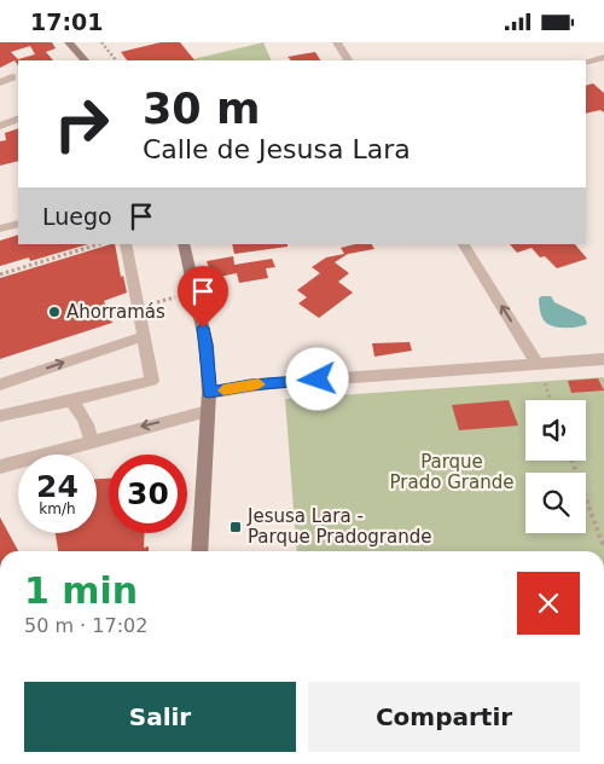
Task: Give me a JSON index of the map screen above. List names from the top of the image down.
{
  "parks": ["Parque Prado Grande"],
  "places": {
    "other": ["Ahorramás"],
    "transit": ["Jesusa Lara - Parque Pradogrande"]
  },
  "page": {
    "status": "17:01",
    "turn": ["30 m", "Calle de Jesusa Lara"],
    "then": "Luego",
    "speed": "24 km/h",
    "limit": "30",
    "heading": ["1 min", "50 m · 17:02"],
    "buttons": ["Salir", "Compartir"]
  }
}
